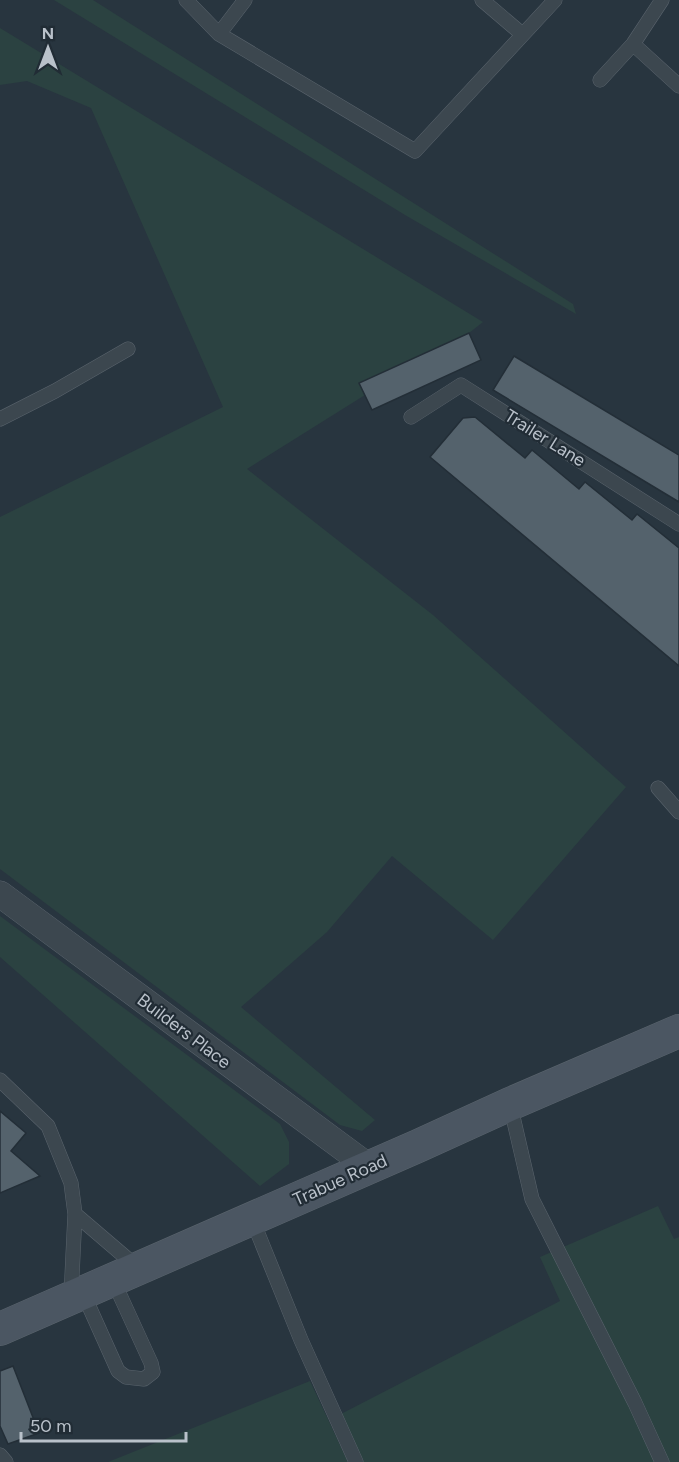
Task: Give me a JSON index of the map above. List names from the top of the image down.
{
  "streets": {
    "main road": ["Trabue Road"],
    "street": ["Builders Place"],
    "lane": ["Trailer Lane"]
  },
  "crossings": [
    ["Builders Place", "Trabue Road"]
  ],
  "scale_bar": "50 m",
  "north": "top"
}
